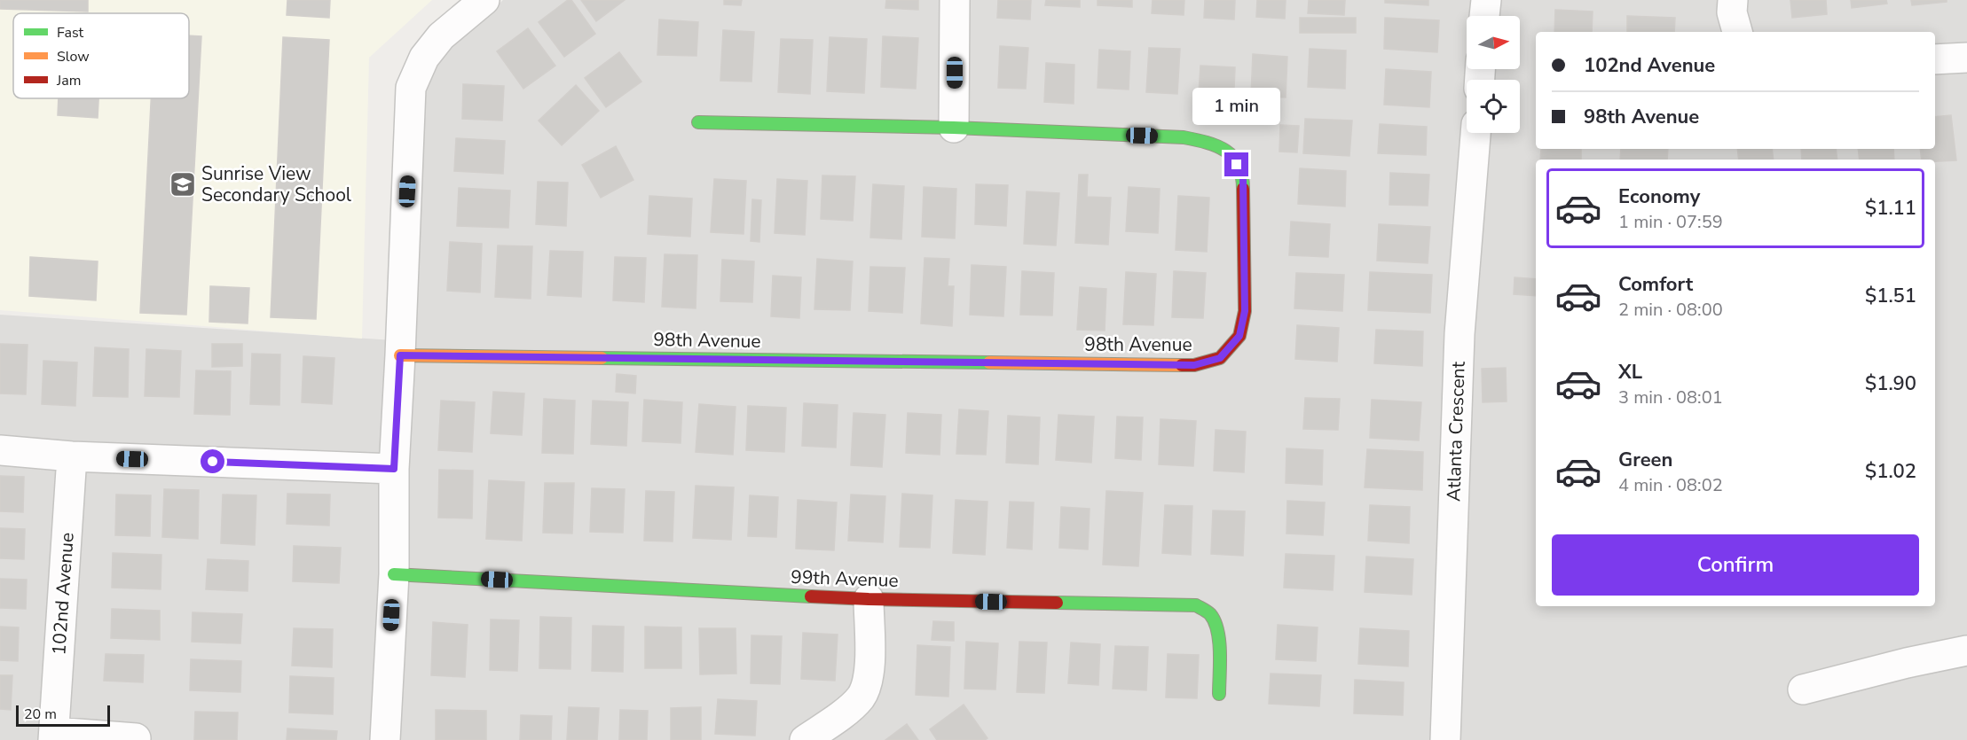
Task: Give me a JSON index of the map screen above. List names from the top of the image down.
{
  "streets": {
    "street": [
      "98th Avenue",
      "Atlanta Crescent",
      "99th Avenue",
      "102nd Avenue"
    ]
  },
  "places": {
    "school or university": ["Sunrise View Secondary School"]
  },
  "legend": ["Fast", "Slow", "Jam"],
  "scale_bar": "20 m",
  "north": "right",
  "page": {
    "banner": ["102nd Avenue", "98th Avenue"],
    "bubble": "1 min",
    "list": [
      {
        "name": "Economy",
        "note": "1 min · 07:59",
        "value": "$1.11"
      },
      {
        "name": "Comfort",
        "note": "2 min · 08:00",
        "value": "$1.51"
      },
      {
        "name": "XL",
        "note": "3 min · 08:01",
        "value": "$1.90"
      },
      {
        "name": "Green",
        "note": "4 min · 08:02",
        "value": "$1.02"
      }
    ],
    "buttons": "Confirm",
    "scale": "20 m"
  }
}
